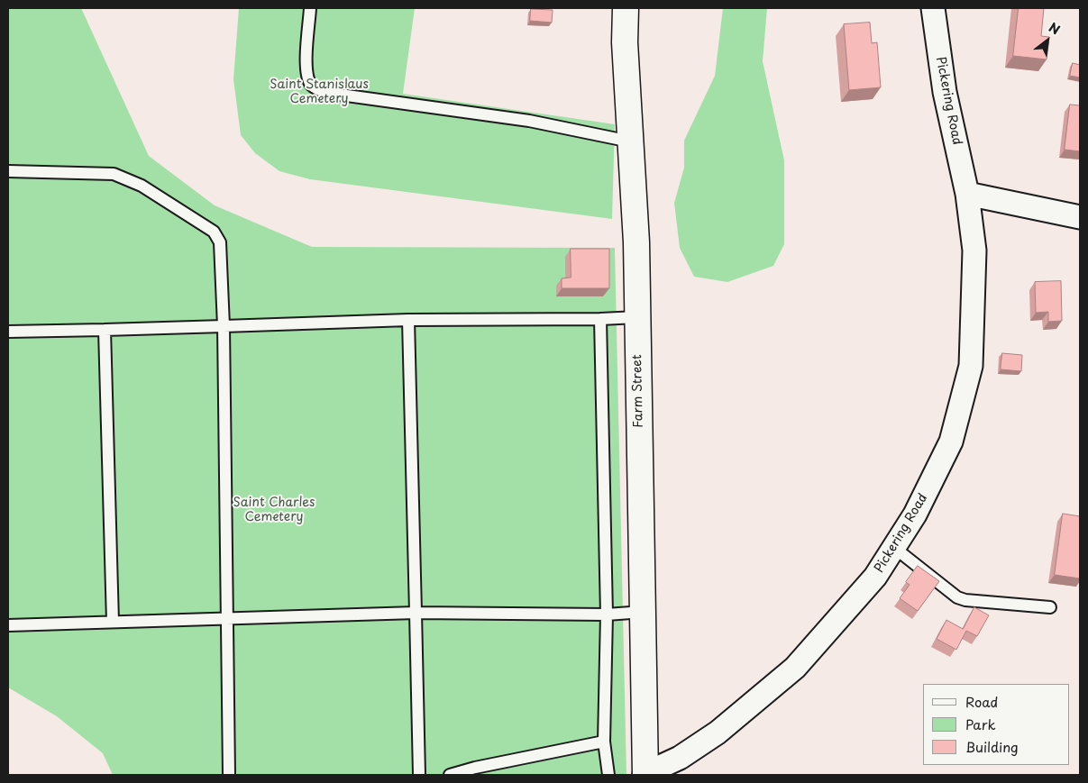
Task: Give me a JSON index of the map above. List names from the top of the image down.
{
  "streets": {
    "street": ["Pickering Road", "Farm Street"]
  },
  "crossings": [
    ["Pickering Road", "Farm Street"]
  ],
  "parks": ["Saint Stanislaus Cemetery", "Saint Charles Cemetery"],
  "legend": ["Road", "Park", "Building"],
  "north": "top right"
}
